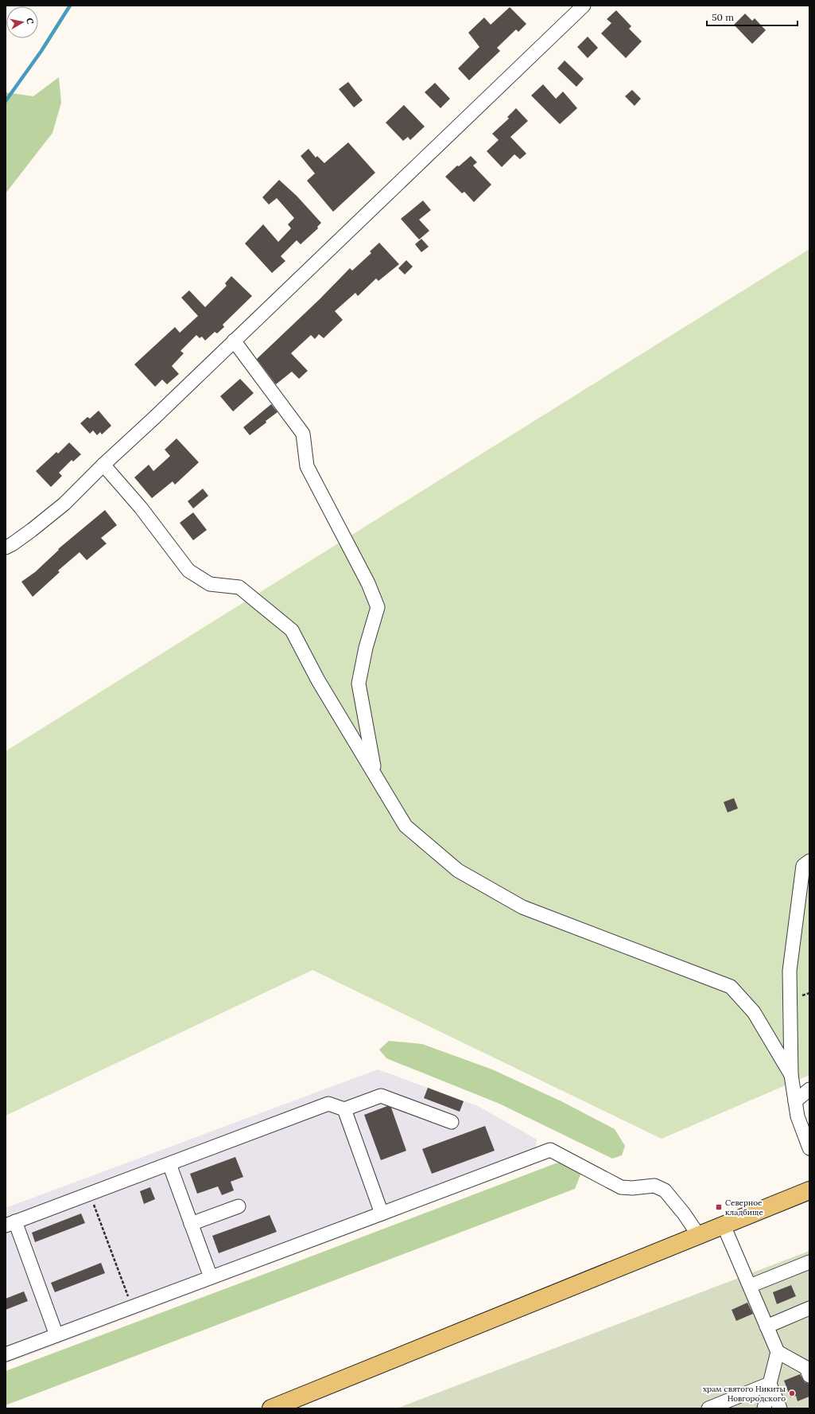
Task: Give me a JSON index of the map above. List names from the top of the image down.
{
  "places": {
    "transit": ["Северное кладбище"],
    "other": ["храм святого Никиты Новгородского"]
  },
  "scale_bar": "50 m",
  "north": "right"
}
